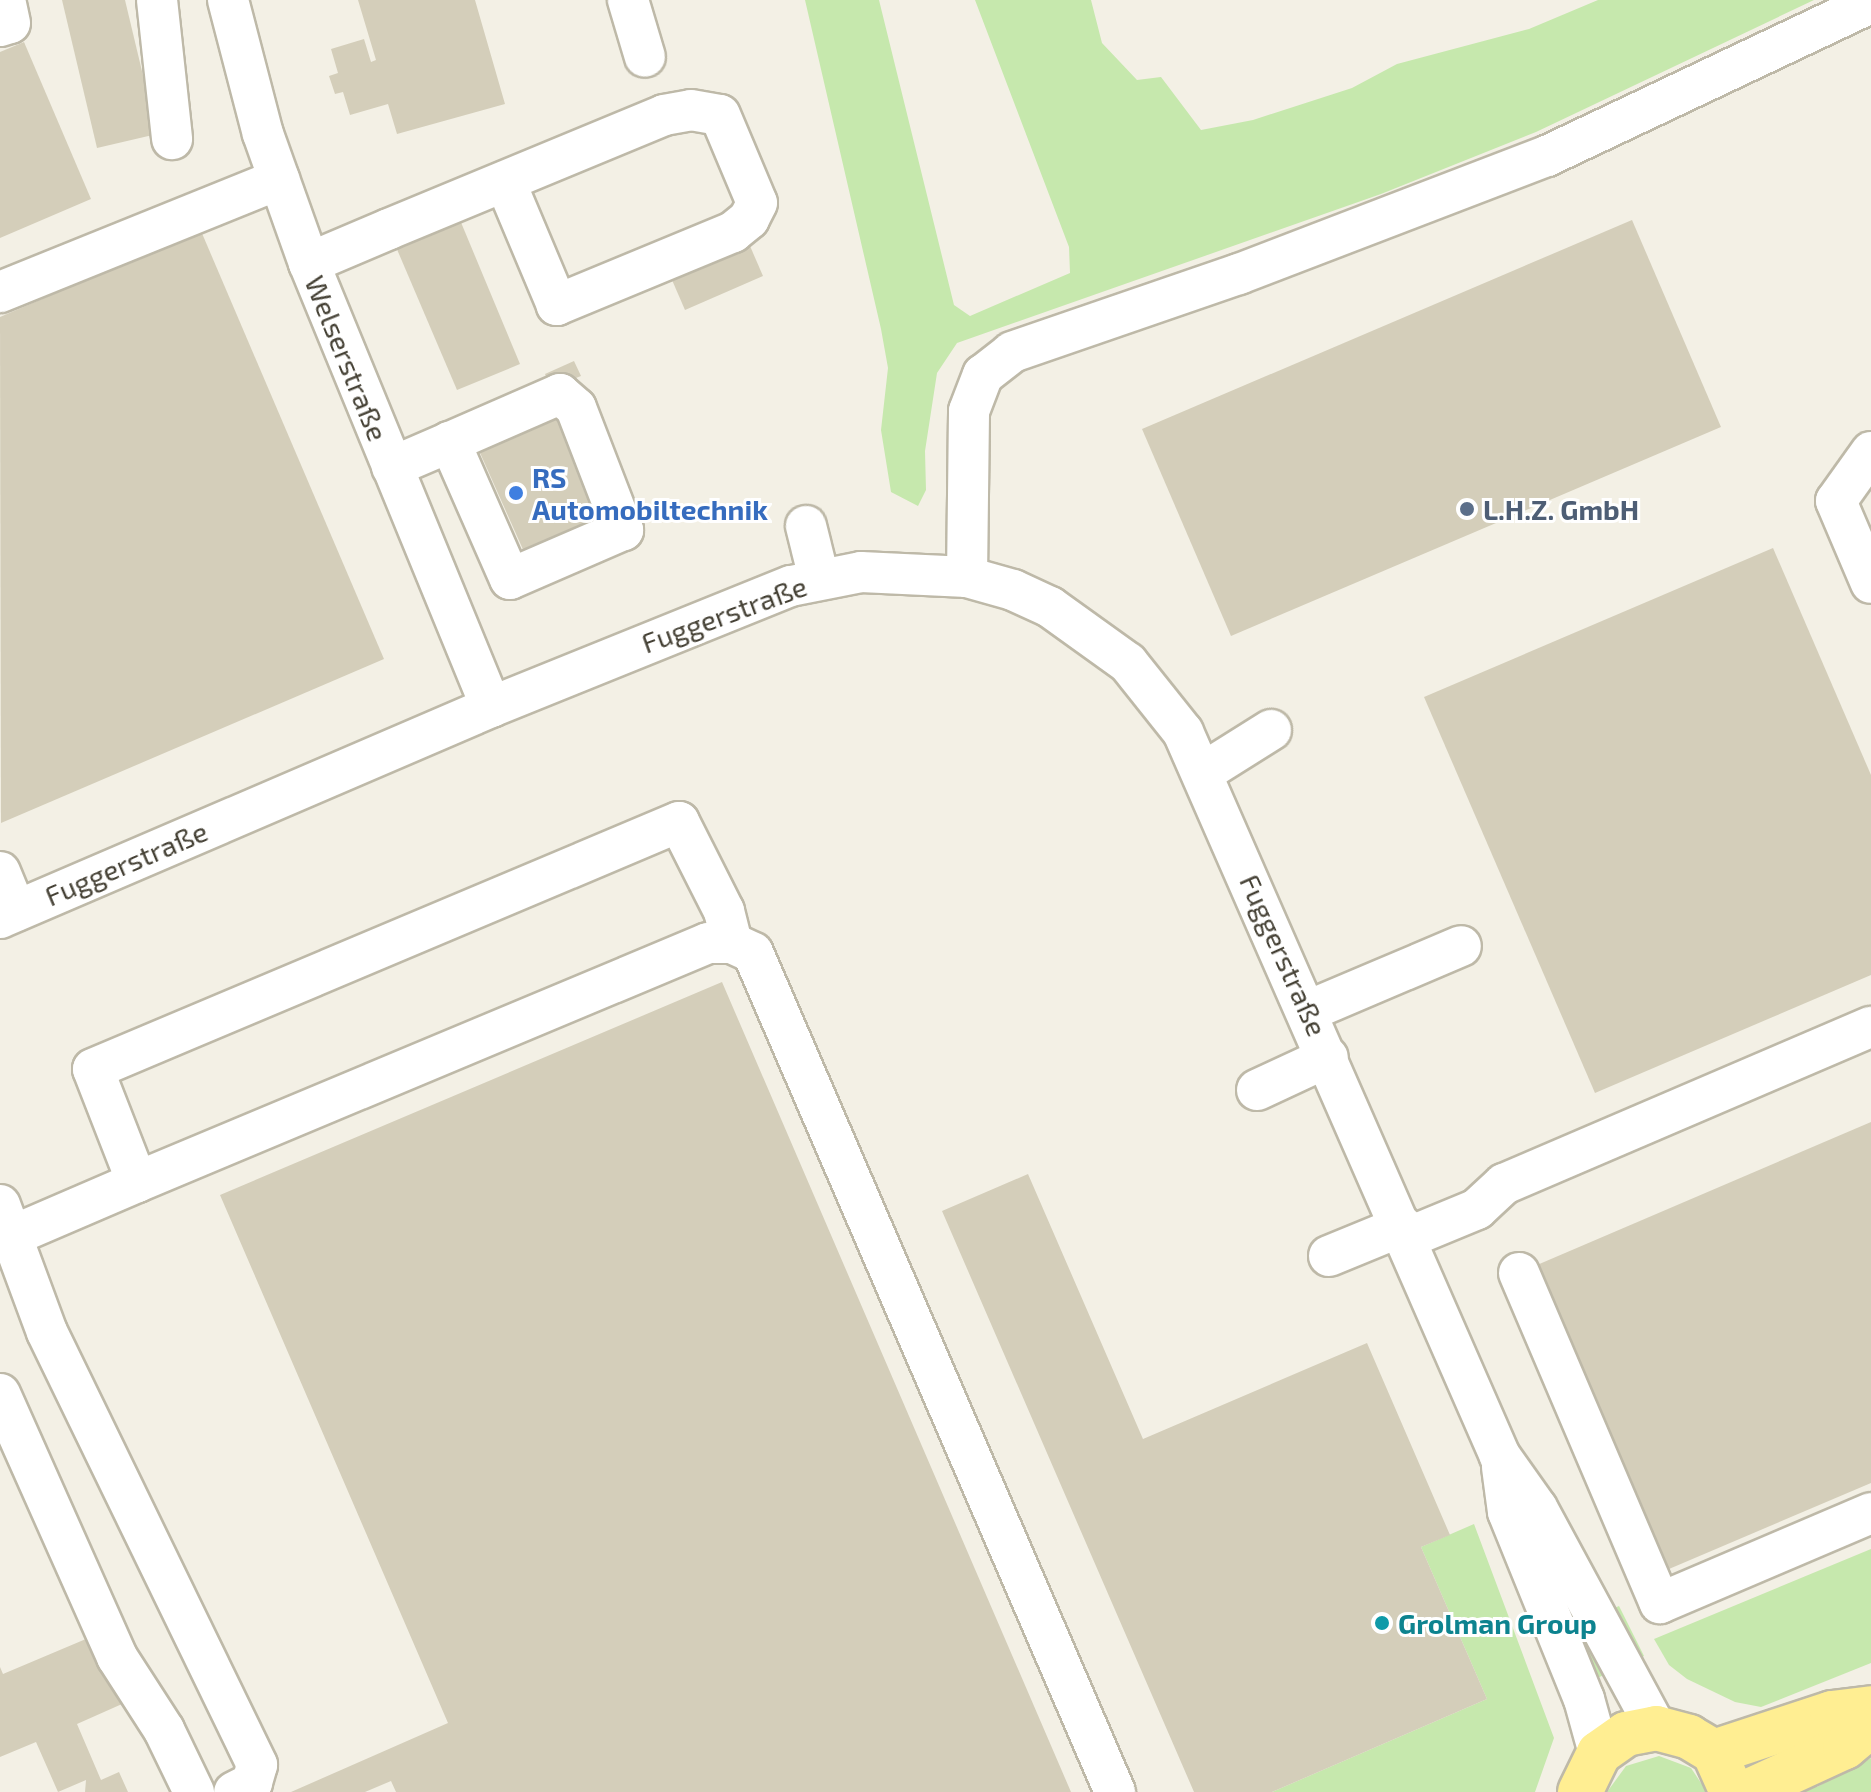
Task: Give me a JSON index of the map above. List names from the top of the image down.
{
  "streets": {
    "street": ["Welserstraße", "Fuggerstraße"]
  },
  "crossings": [
    ["Welserstraße", "Fuggerstraße"]
  ],
  "places": ["RS Automobiltechnik", "L.H.Z. GmbH", "Grolman Group"]
}
